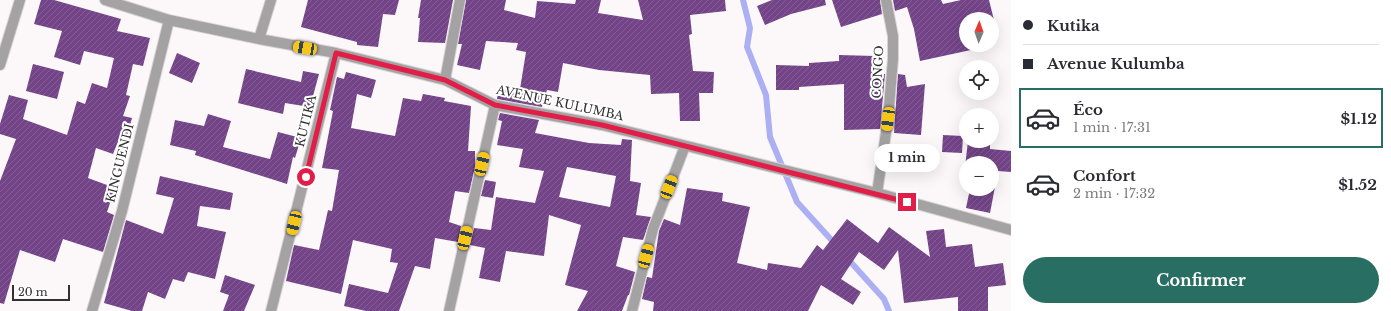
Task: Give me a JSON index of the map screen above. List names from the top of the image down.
{
  "streets": {
    "street": [
      "CONGO",
      "AVENUE KULUMBA",
      "KUTIKA",
      "KINGUENDI"
    ]
  },
  "crossings": [
    ["CONGO", "AVENUE KULUMBA"],
    ["AVENUE KULUMBA", "KUTIKA"],
    ["AVENUE KULUMBA", "KINGUENDI"]
  ],
  "scale_bar": "20 m",
  "north": "top",
  "page": {
    "banner": ["Kutika", "Avenue Kulumba"],
    "map_buttons": ["+", "−"],
    "list": [
      {
        "name": "Éco",
        "note": "1 min · 17:31",
        "value": "$1.12"
      },
      {
        "name": "Confort",
        "note": "2 min · 17:32",
        "value": "$1.52"
      }
    ],
    "bubble": "1 min",
    "buttons": "Confirmer",
    "scale": "20 m"
  }
}
